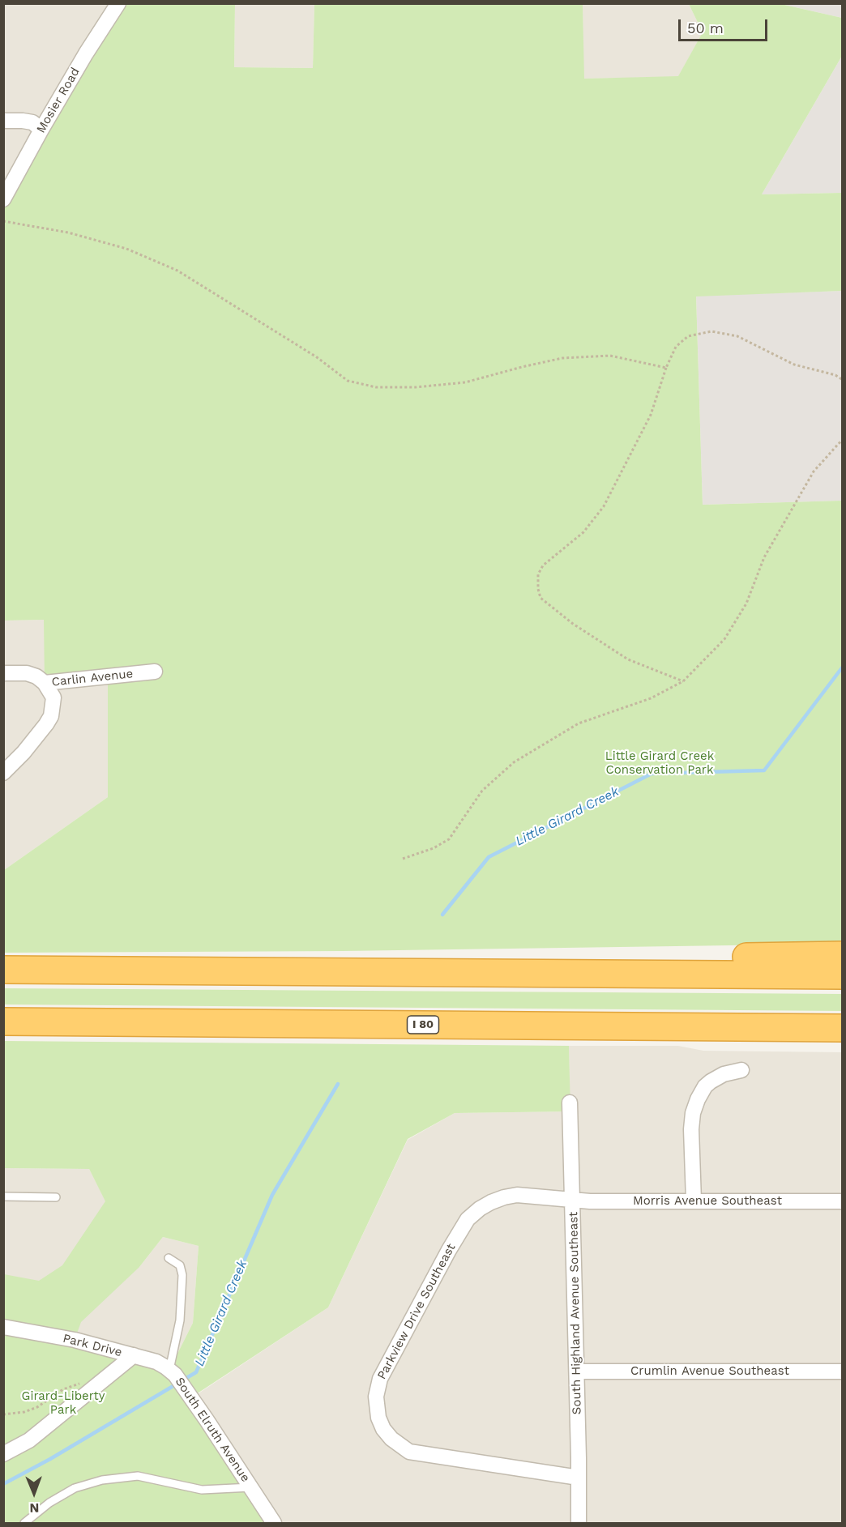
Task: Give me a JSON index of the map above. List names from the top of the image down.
{
  "streets": {
    "highway": ["I 80"],
    "street": [
      "Mosier Road",
      "Carlin Avenue",
      "Morris Avenue Southeast",
      "Parkview Drive Southeast",
      "South Highland Avenue Southeast",
      "Park Drive",
      "Crumlin Avenue Southeast",
      "South Elruth Avenue"
    ]
  },
  "crossings": [
    ["Morris Avenue Southeast", "Parkview Drive Southeast"],
    ["Morris Avenue Southeast", "South Highland Avenue Southeast"],
    ["Parkview Drive Southeast", "South Highland Avenue Southeast"],
    ["South Highland Avenue Southeast", "Crumlin Avenue Southeast"],
    ["Park Drive", "South Elruth Avenue"]
  ],
  "water": ["Little Girard Creek"],
  "parks": ["Little Girard Creek Conservation Park", "Girard-Liberty Park"],
  "scale_bar": "50 m",
  "north": "bottom"
}
